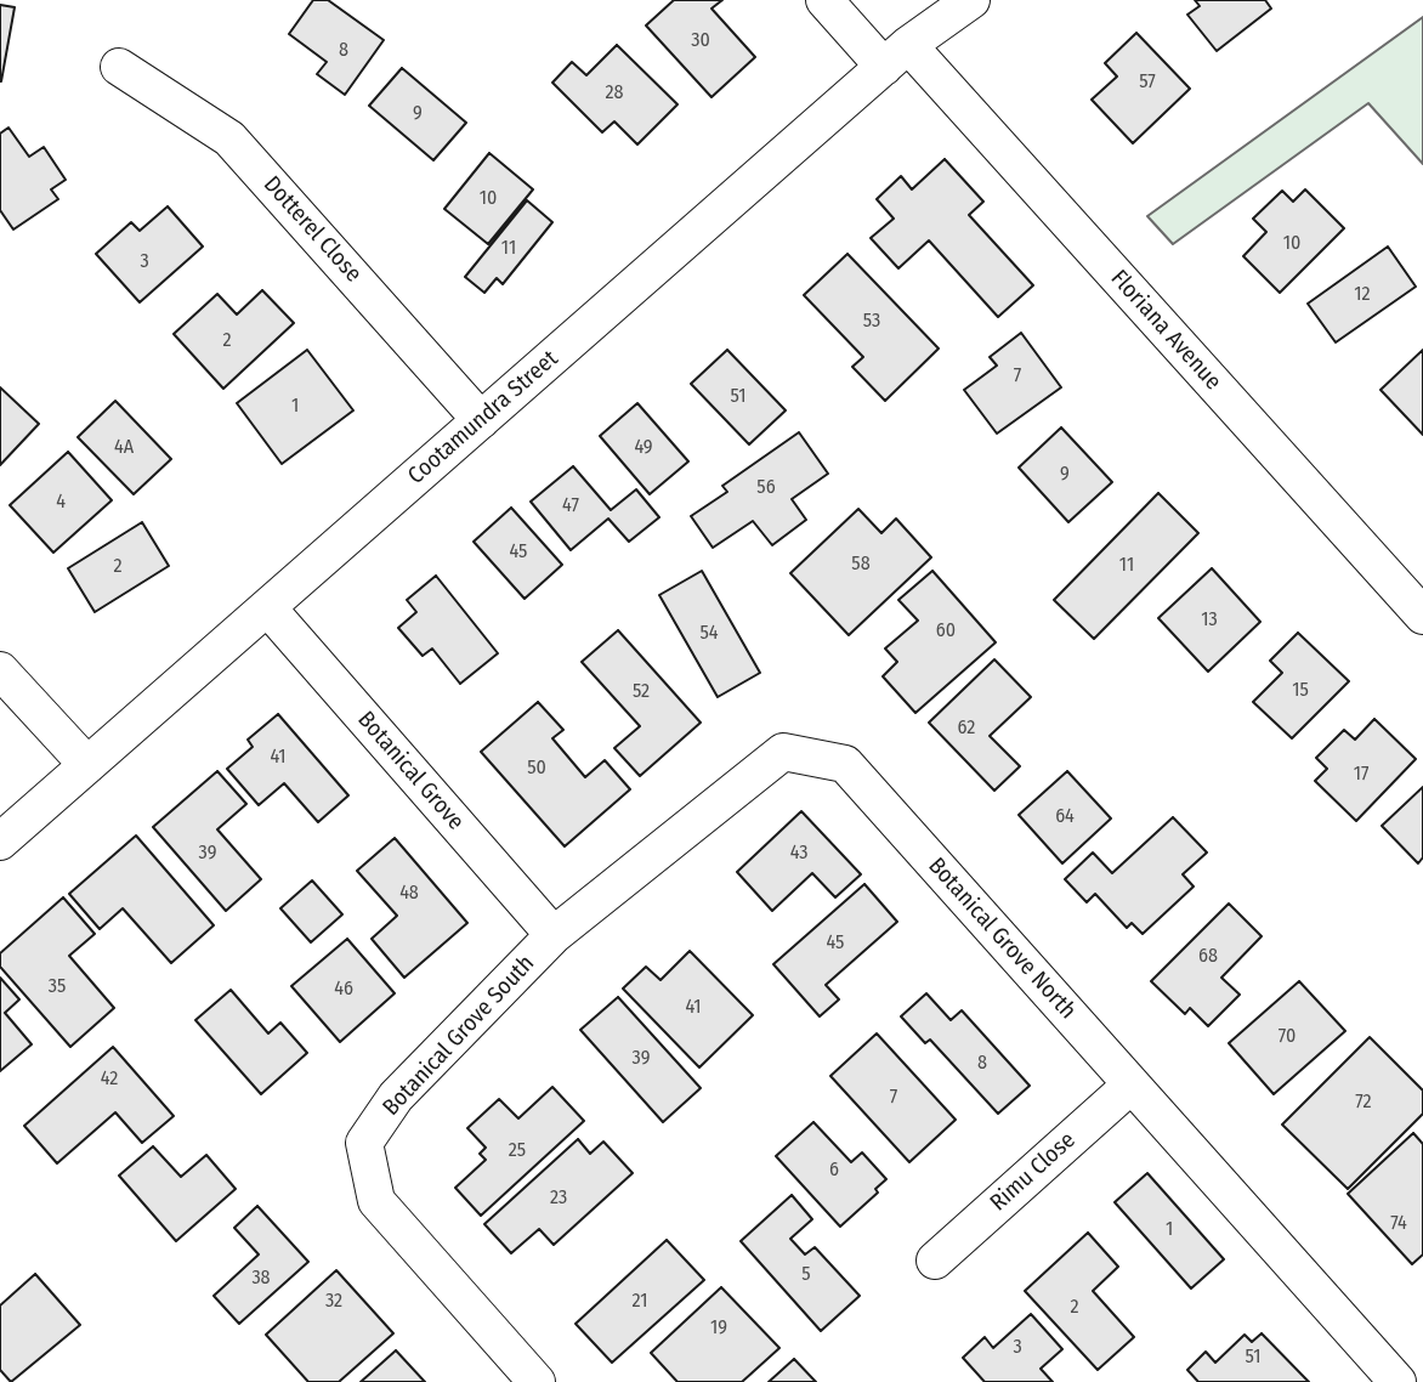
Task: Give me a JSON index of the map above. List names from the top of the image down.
{
  "streets": {
    "street": [
      "Dotterel Close",
      "Floriana Avenue",
      "Cootamundra Street",
      "Botanical Grove",
      "Botanical Grove North",
      "Botanical Grove South",
      "Rimu Close"
    ]
  },
  "crossings": [
    ["Dotterel Close", "Cootamundra Street"],
    ["Floriana Avenue", "Cootamundra Street"],
    ["Cootamundra Street", "Botanical Grove"],
    ["Botanical Grove", "Botanical Grove North"],
    ["Botanical Grove", "Botanical Grove South"],
    ["Botanical Grove North", "Botanical Grove South"],
    ["Botanical Grove North", "Rimu Close"]
  ],
  "house_numbers": [
    "30",
    "8",
    "57",
    "28",
    "9",
    "10",
    "10",
    "11",
    "3",
    "12",
    "53",
    "2",
    "7",
    "51",
    "1",
    "4A",
    "49",
    "9",
    "56",
    "4",
    "47",
    "45",
    "58",
    "11",
    "2",
    "13",
    "60",
    "54",
    "15",
    "52",
    "62",
    "41",
    "50",
    "17",
    "64",
    "39",
    "43",
    "48",
    "45",
    "68",
    "35",
    "46",
    "41",
    "70",
    "39",
    "8",
    "42",
    "7",
    "72",
    "25",
    "6",
    "23",
    "74",
    "1",
    "5",
    "38",
    "32",
    "21",
    "2",
    "19",
    "3",
    "51"
  ]
}
